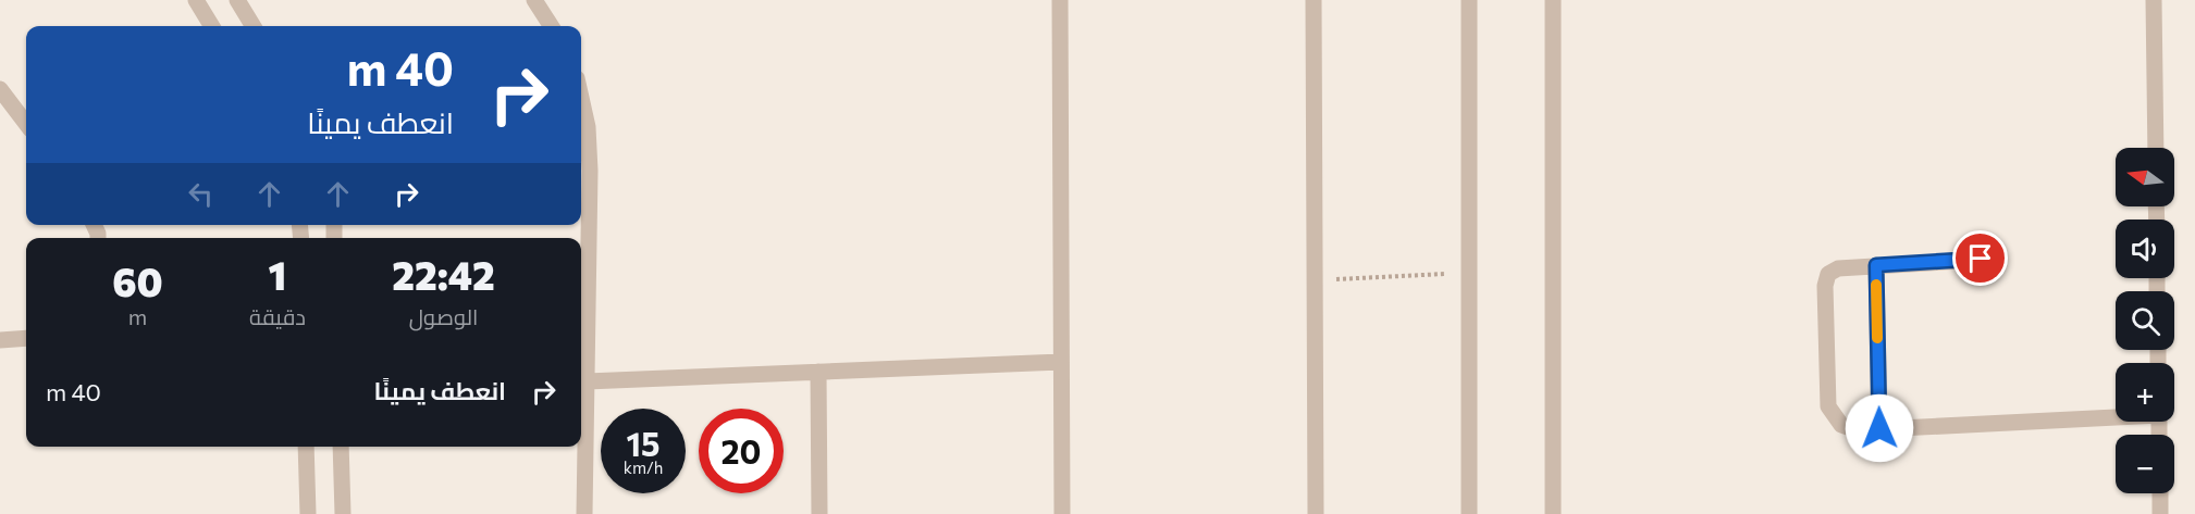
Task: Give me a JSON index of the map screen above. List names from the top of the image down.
{
  "north": "left",
  "page": {
    "turn": ["40 m", "انعطف يمينًا"],
    "map_buttons": ["+", "−"],
    "eta": [
      "22:42",
      "الوصول",
      "1",
      "دقيقة",
      "60",
      "m"
    ],
    "list": [
      {
        "name": "انعطف يمينًا",
        "value": "40 m"
      }
    ],
    "speed": "15 km/h",
    "limit": "20"
  }
}
